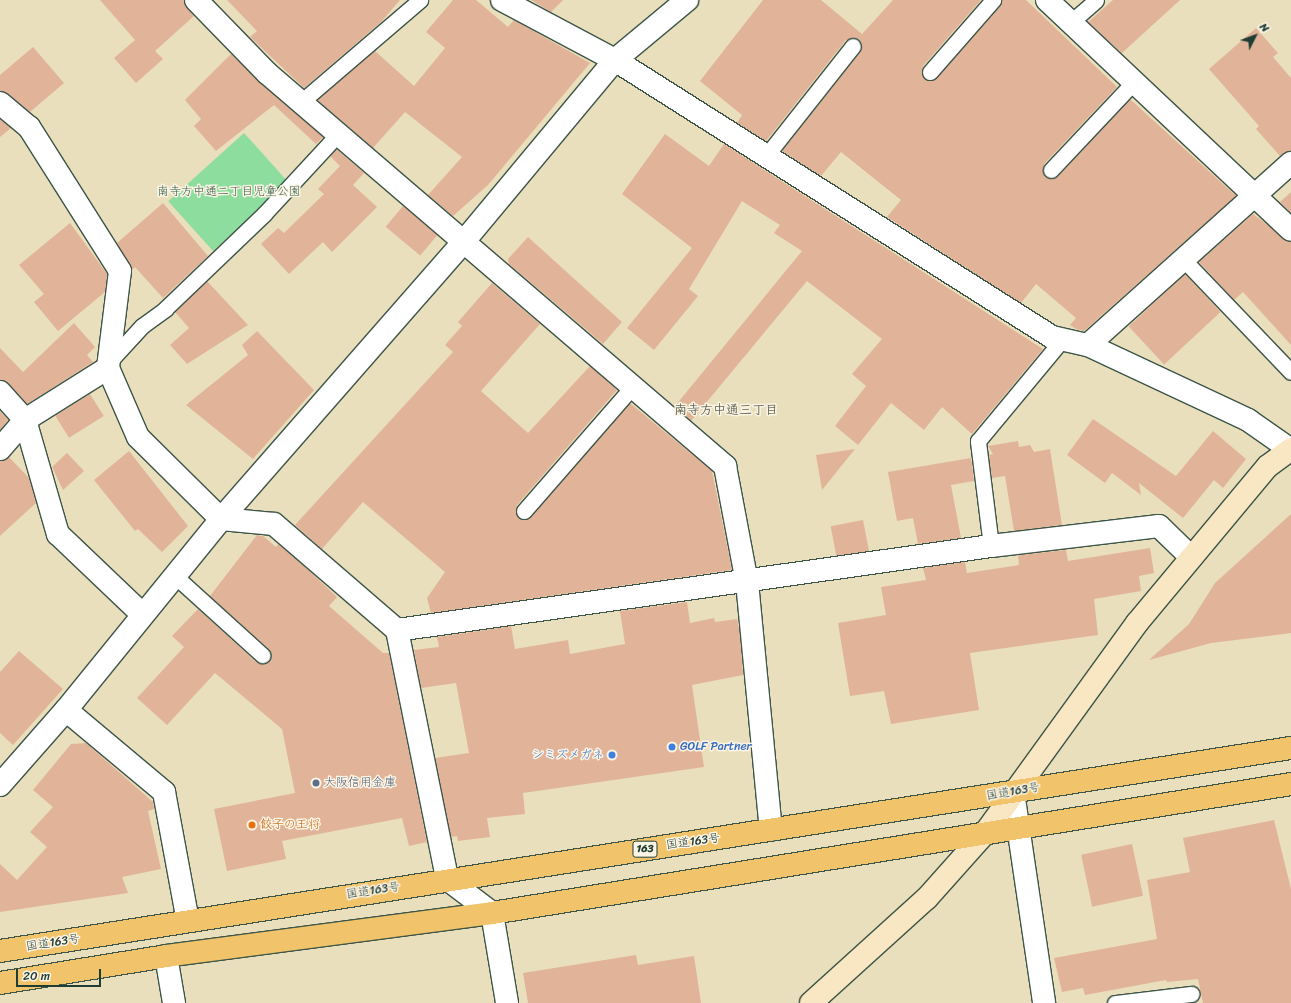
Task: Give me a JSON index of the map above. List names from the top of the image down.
{
  "streets": {
    "highway": ["国道163号", "163"]
  },
  "districts": ["南寺方中通三丁目"],
  "parks": ["南寺方中通二丁目児童公園"],
  "places": [
    "GOLF Partner",
    "シミズメガネ",
    "大阪信用金庫",
    "餃子の王将"
  ],
  "scale_bar": "20 m",
  "north": "top right"
}
